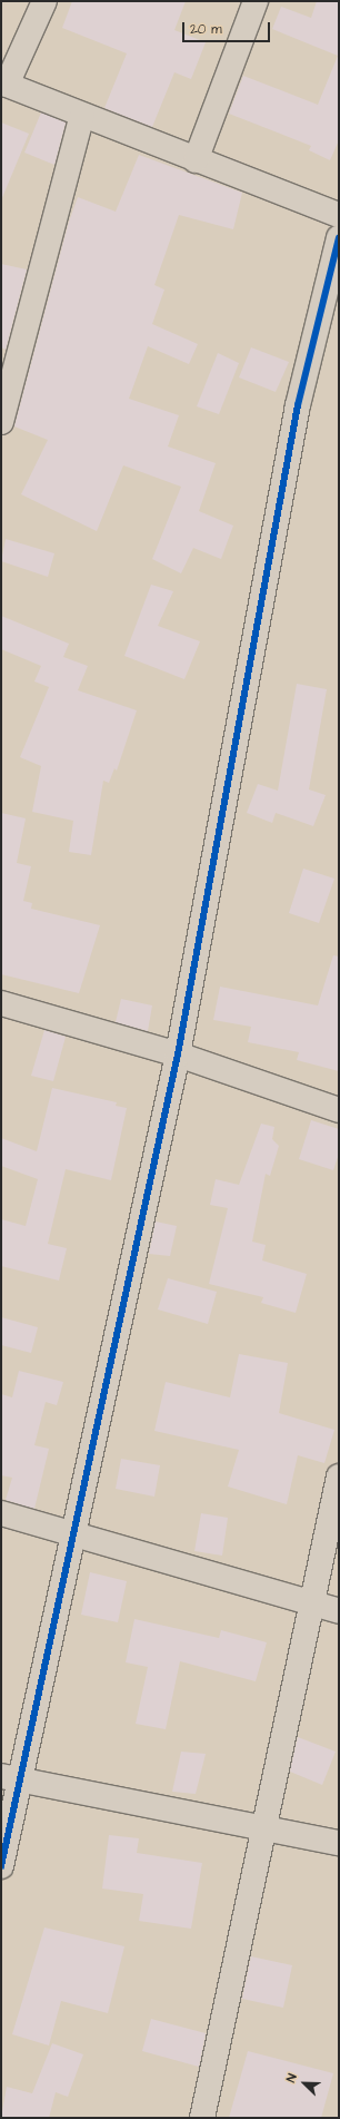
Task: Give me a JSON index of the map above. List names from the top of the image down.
{
  "scale_bar": "20 m",
  "north": "top left"
}
